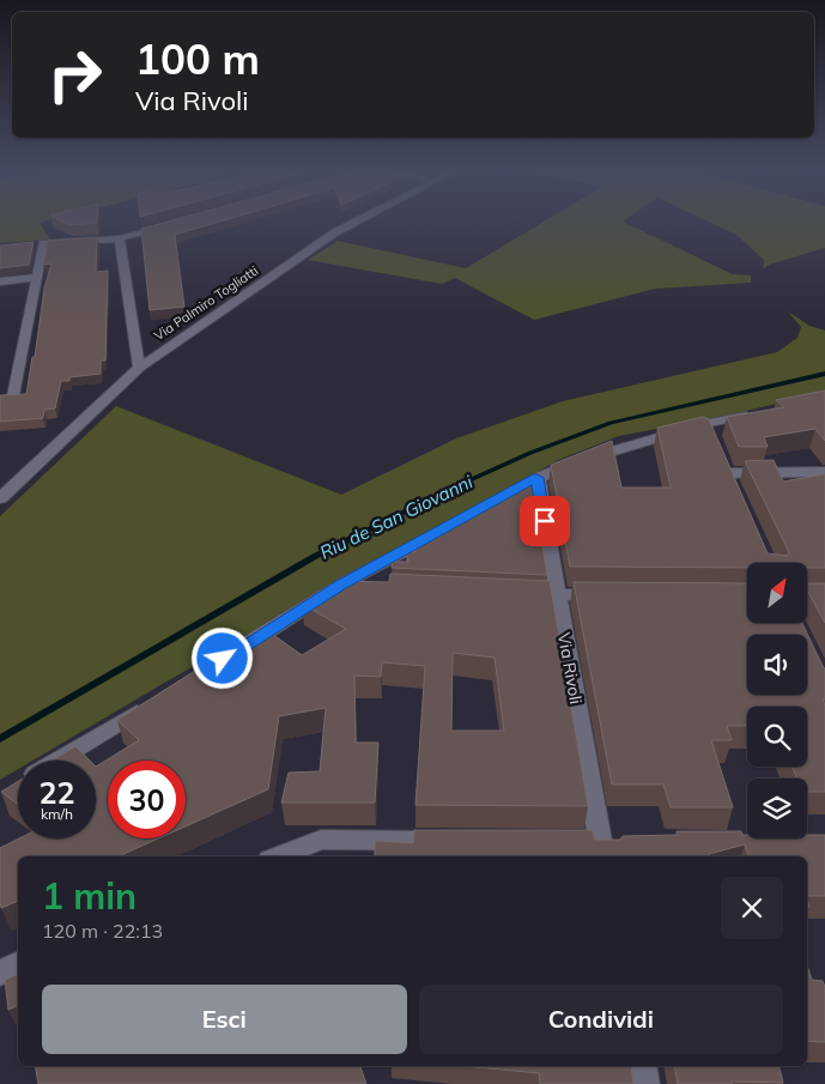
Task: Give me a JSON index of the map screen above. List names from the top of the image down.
{
  "streets": {
    "street": ["Via Palmiro Togliatti", "Via Rivoli"]
  },
  "water": ["Riu de San Giovanni"],
  "north": "top right",
  "page": {
    "turn": ["100 m", "Via Rivoli"],
    "speed": "22 km/h",
    "limit": "30",
    "heading": ["1 min", "120 m · 22:13"],
    "buttons": ["Esci", "Condividi"]
  }
}
